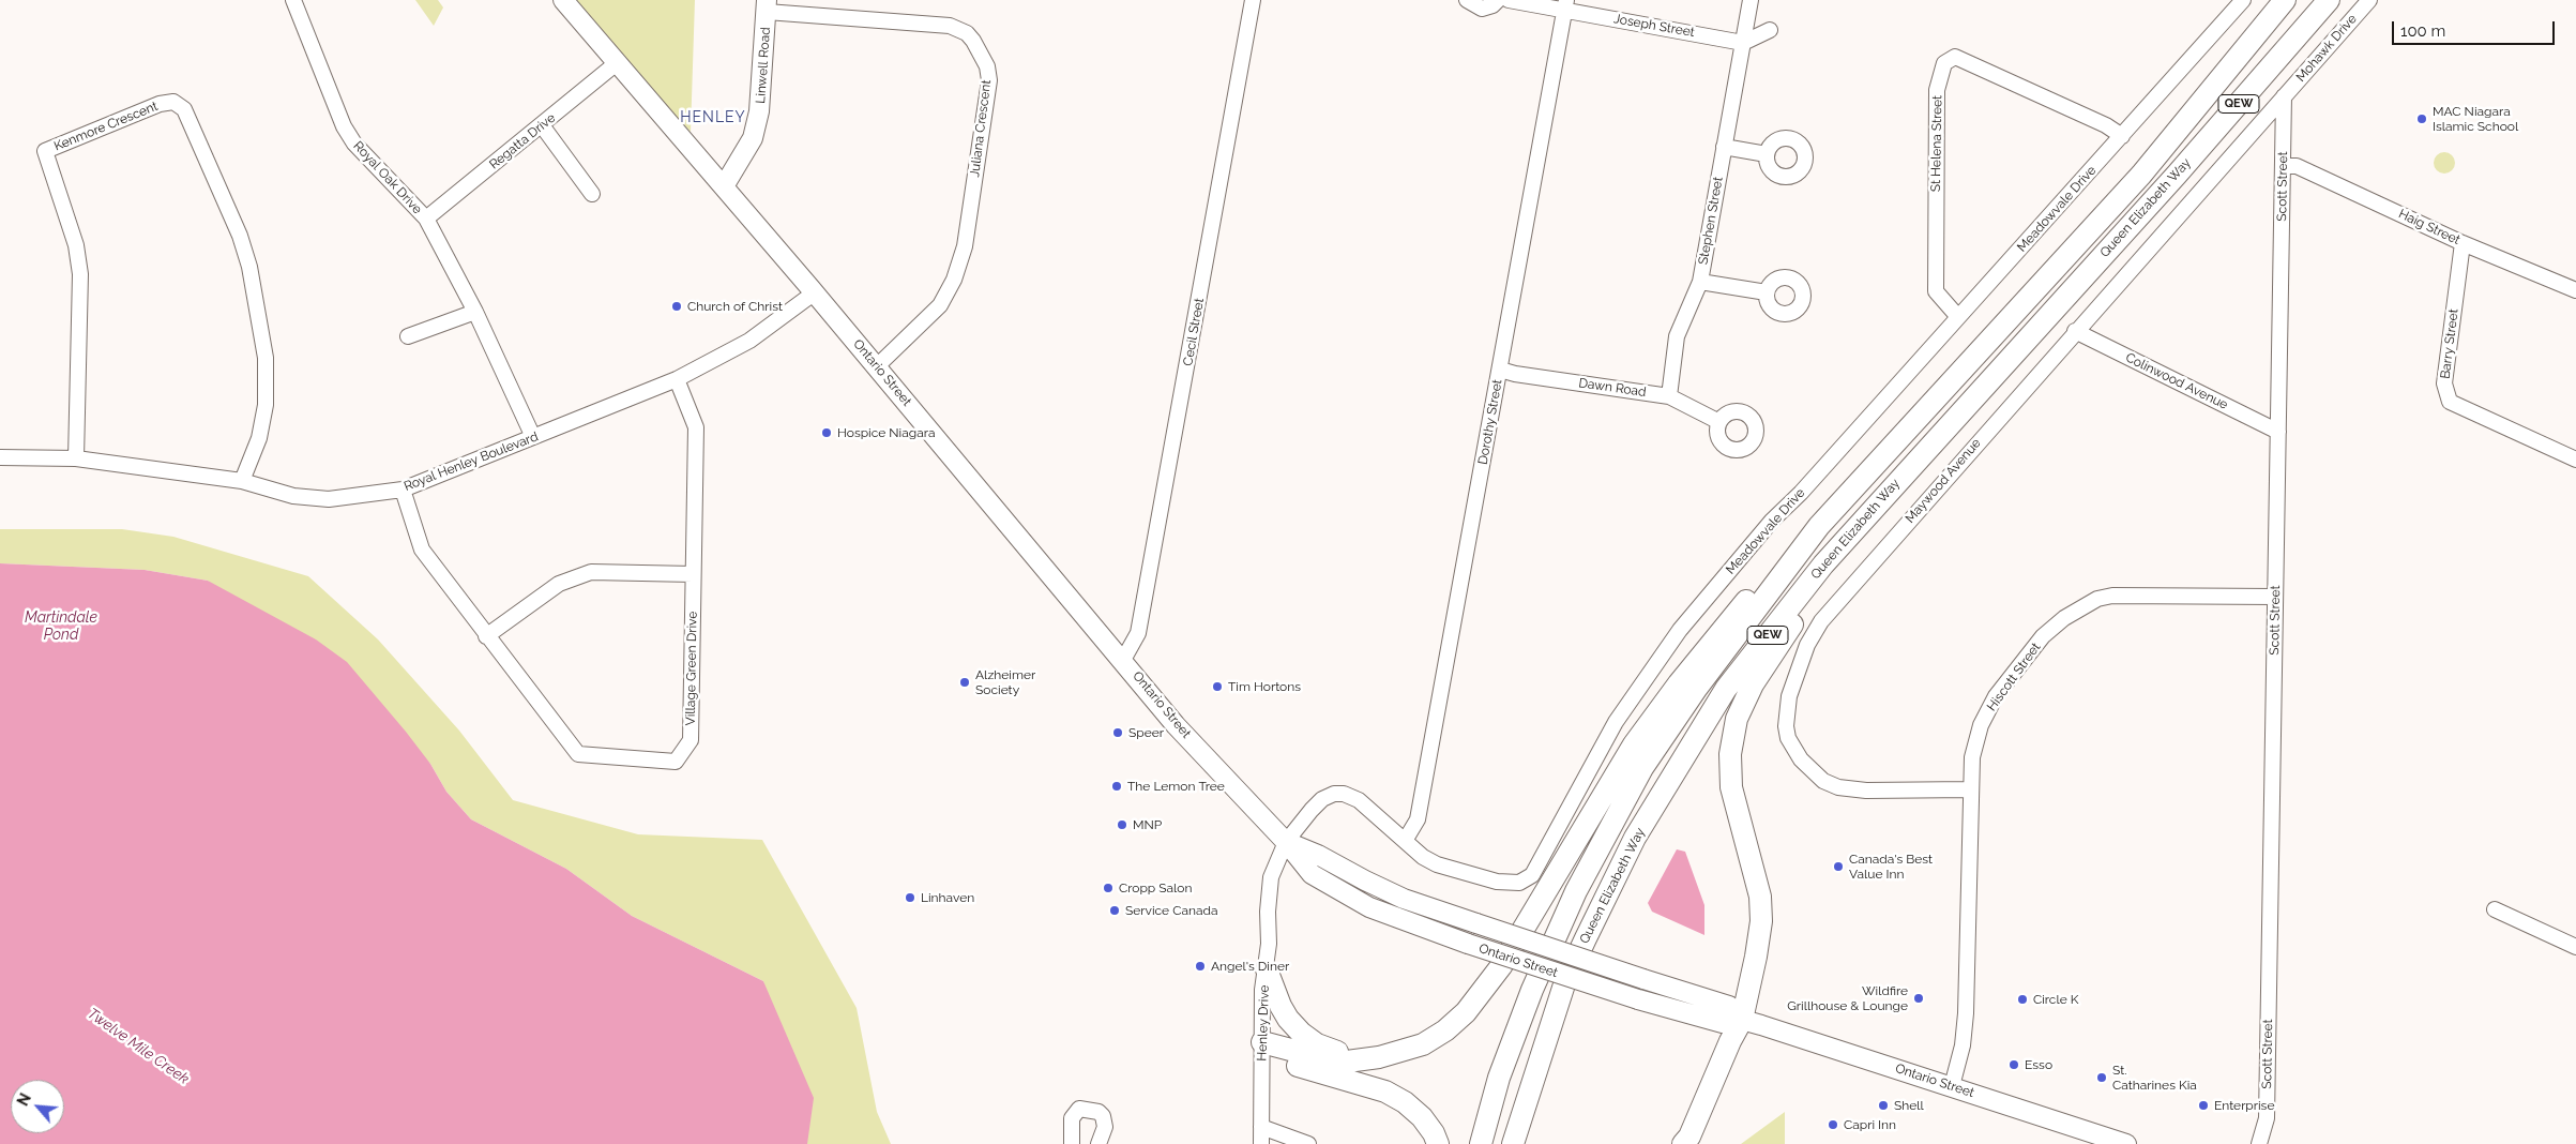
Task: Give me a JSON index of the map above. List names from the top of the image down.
{
  "streets": {
    "highway": ["QEW", "Queen Elizabeth Way"],
    "main road": ["Linwell Road", "Ontario Street"],
    "street": [
      "Joseph Street",
      "Mohawk Drive",
      "Kenmore Crescent",
      "Juliana Crescent",
      "Regatta Drive",
      "St Helena Street",
      "Royal Oak Drive",
      "Scott Street",
      "Meadowvale Drive",
      "Stephen Street",
      "Haig Street",
      "Cecil Street",
      "Barry Street",
      "Colinwood Avenue",
      "Dawn Road",
      "Dorothy Street",
      "Royal Henley Boulevard",
      "Maywood Avenue",
      "Village Green Drive",
      "Hiscott Street",
      "Henley Drive"
    ]
  },
  "crossings": [
    ["Joseph Street", "Stephen Street"],
    ["Joseph Street", "Dorothy Street"],
    ["Mohawk Drive", "Scott Street"],
    ["Mohawk Drive", "Maywood Avenue"],
    ["Linwell Road", "Juliana Crescent"],
    ["Linwell Road", "Ontario Street"],
    ["Kenmore Crescent", "Royal Henley Boulevard"],
    ["Juliana Crescent", "Ontario Street"],
    ["Regatta Drive", "Royal Oak Drive"],
    ["Regatta Drive", "Ontario Street"],
    ["St Helena Street", "Meadowvale Drive"],
    ["Royal Oak Drive", "Royal Henley Boulevard"],
    ["Scott Street", "Haig Street"],
    ["Scott Street", "Colinwood Avenue"],
    ["Scott Street", "Maywood Avenue"],
    ["Scott Street", "Hiscott Street"],
    ["Meadowvale Drive", "Ontario Street"],
    ["Meadowvale Drive", "Dorothy Street"],
    ["Meadowvale Drive", "Henley Drive"],
    ["Stephen Street", "Dawn Road"],
    ["Haig Street", "Barry Street"],
    ["Cecil Street", "Ontario Street"],
    ["Ontario Street", "Royal Henley Boulevard"],
    ["Ontario Street", "Hiscott Street"],
    ["Ontario Street", "Henley Drive"],
    ["Colinwood Avenue", "Maywood Avenue"],
    ["Dawn Road", "Dorothy Street"],
    ["Royal Henley Boulevard", "Village Green Drive"],
    ["Maywood Avenue", "Hiscott Street"]
  ],
  "districts": ["HENLEY"],
  "water": ["Martindale Pond", "Twelve Mile Creek"],
  "places": [
    "MAC Niagara Islamic School",
    "Church of Christ",
    "Hospice Niagara",
    "Alzheimer Society",
    "Tim Hortons",
    "Speer",
    "The Lemon Tree",
    "MNP",
    "Canada's Best Value Inn",
    "Cropp Salon",
    "Linhaven",
    "Service Canada",
    "Angel's Diner",
    "Wildfire Grillhouse & Lounge",
    "Circle K",
    "Esso",
    "St. Catharines Kia",
    "Shell",
    "Enterprise",
    "Capri Inn"
  ],
  "scale_bar": "100 m",
  "north": "top left"
}
